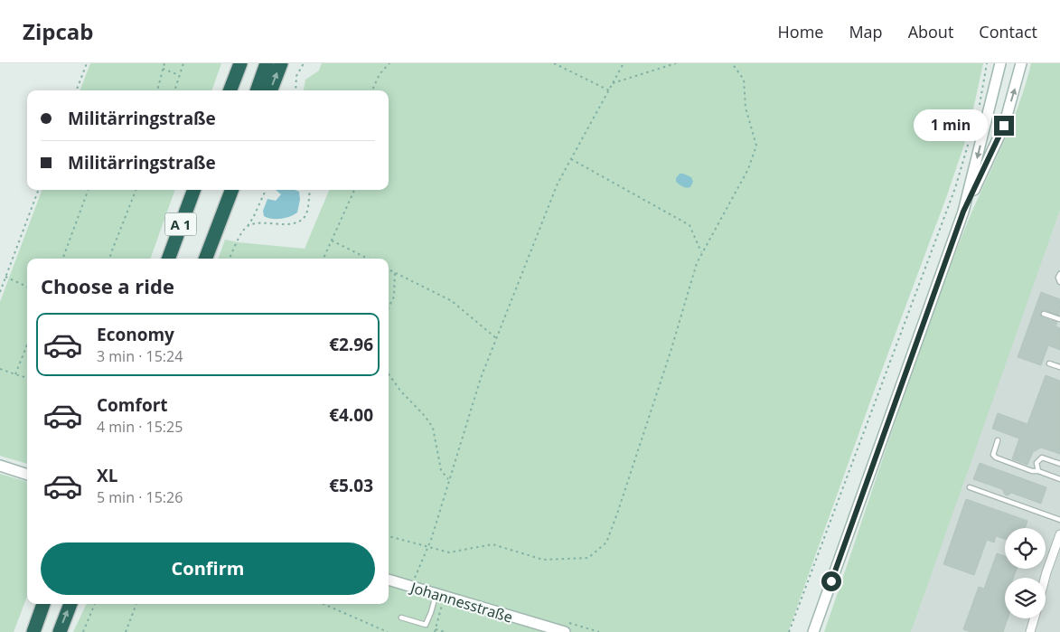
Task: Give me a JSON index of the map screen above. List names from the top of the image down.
{
  "streets": {
    "highway": ["A 1"],
    "main road": ["Johannesstraße"]
  },
  "page": {
    "header": "Zipcab",
    "nav": [
      "Home",
      "Map",
      "About",
      "Contact"
    ],
    "banner": ["Militärringstraße", "Militärringstraße"],
    "bubble": "1 min",
    "heading": "Choose a ride",
    "list": [
      {
        "name": "Economy",
        "note": "3 min · 15:24",
        "value": "€2.96"
      },
      {
        "name": "Comfort",
        "note": "4 min · 15:25",
        "value": "€4.00"
      },
      {
        "name": "XL",
        "note": "5 min · 15:26",
        "value": "€5.03"
      }
    ],
    "buttons": "Confirm"
  }
}
